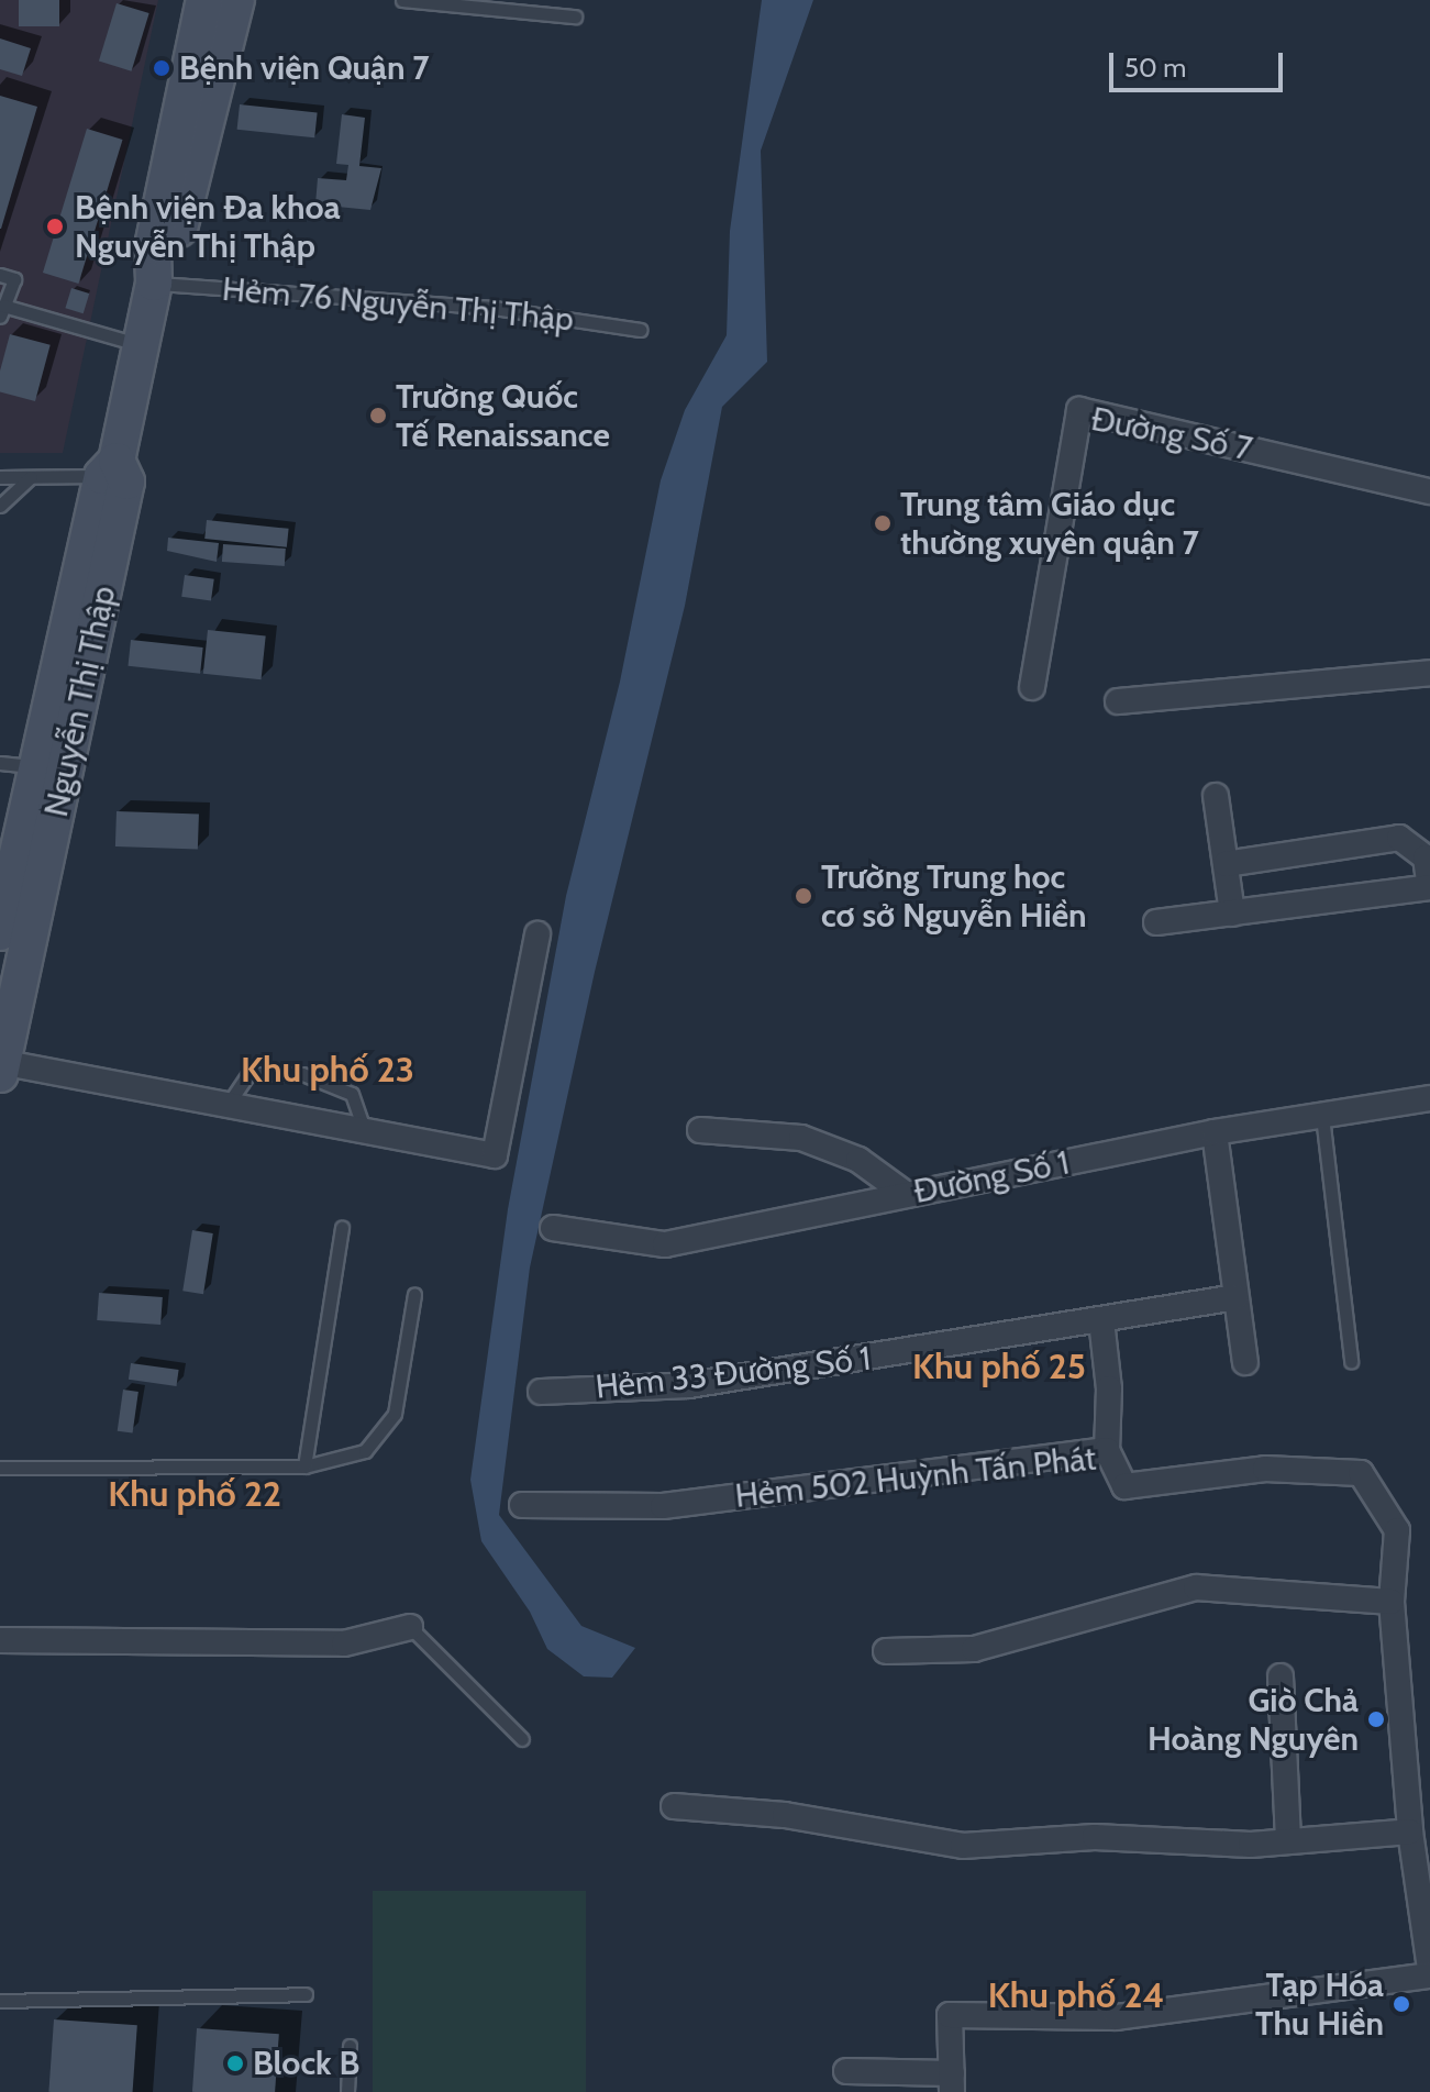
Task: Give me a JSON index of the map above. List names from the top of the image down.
{
  "streets": {
    "main road": ["Nguyễn Thị Thập"],
    "street": [
      "Đường Số 7",
      "Đường Số 1",
      "Hẻm 33 Đường Số 1",
      "Hẻm 502 Huỳnh Tấn Phát"
    ],
    "lane": ["Hẻm 76 Nguyễn Thị Thập"]
  },
  "crossings": [
    ["Hẻm 76 Nguyễn Thị Thập", "Nguyễn Thị Thập"]
  ],
  "districts": [
    "Khu phố 23",
    "Khu phố 25",
    "Khu phố 22",
    "Khu phố 24"
  ],
  "places": [
    "Bệnh viện Quận 7",
    "Bệnh viện Đa khoa Nguyễn Thị Thập",
    "Trường Quốc Tế Renaissance",
    "Trung tâm Giáo dục thường xuyên quận 7",
    "Trường Trung học cơ sở Nguyễn Hiền",
    "Giò Chả Hoàng Nguyên",
    "Tạp Hóa Thu Hiền",
    "Block B"
  ],
  "scale_bar": "50 m"
}
